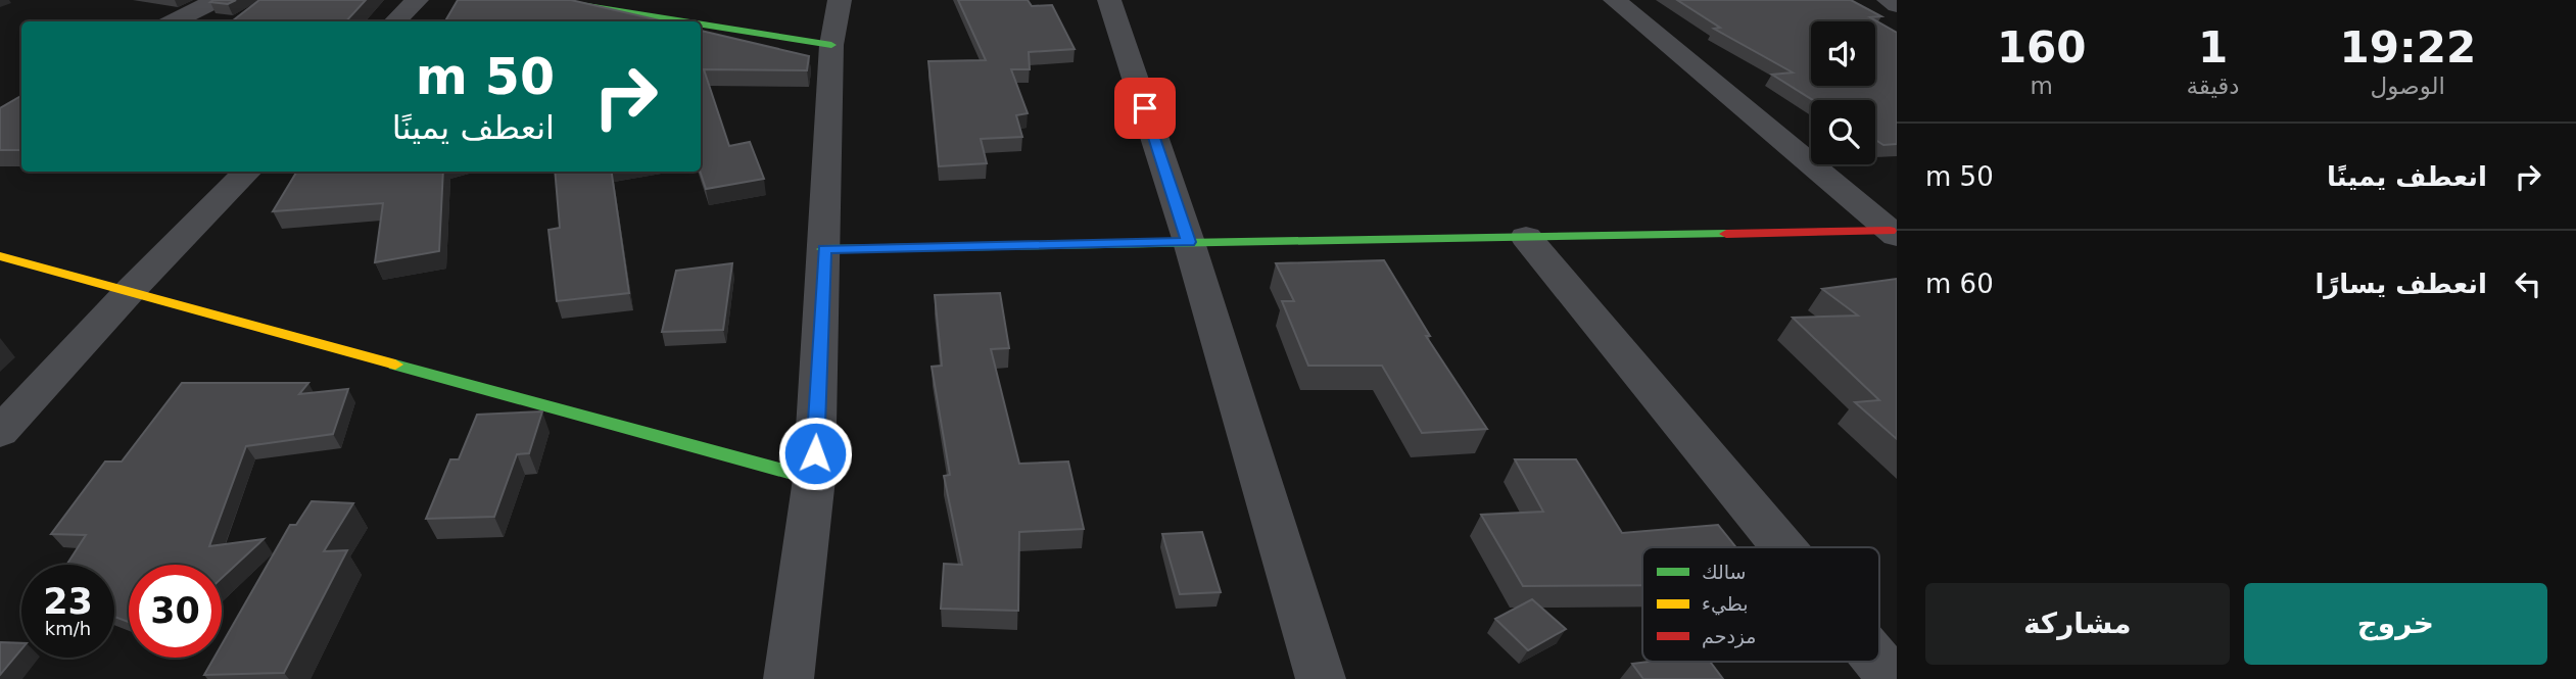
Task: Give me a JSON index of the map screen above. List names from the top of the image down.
{
  "legend": ["سالك", "بطيء", "مزدحم"],
  "page": {
    "eta": [
      "19:22",
      "الوصول",
      "1",
      "دقيقة",
      "160",
      "m"
    ],
    "turn": ["50 m", "انعطف يمينًا"],
    "list": [
      {
        "name": "انعطف يمينًا",
        "value": "50 m"
      },
      {
        "name": "انعطف يسارًا",
        "value": "60 m"
      }
    ],
    "speed": "23 km/h",
    "limit": "30",
    "buttons": ["خروج", "مشاركة"]
  }
}
